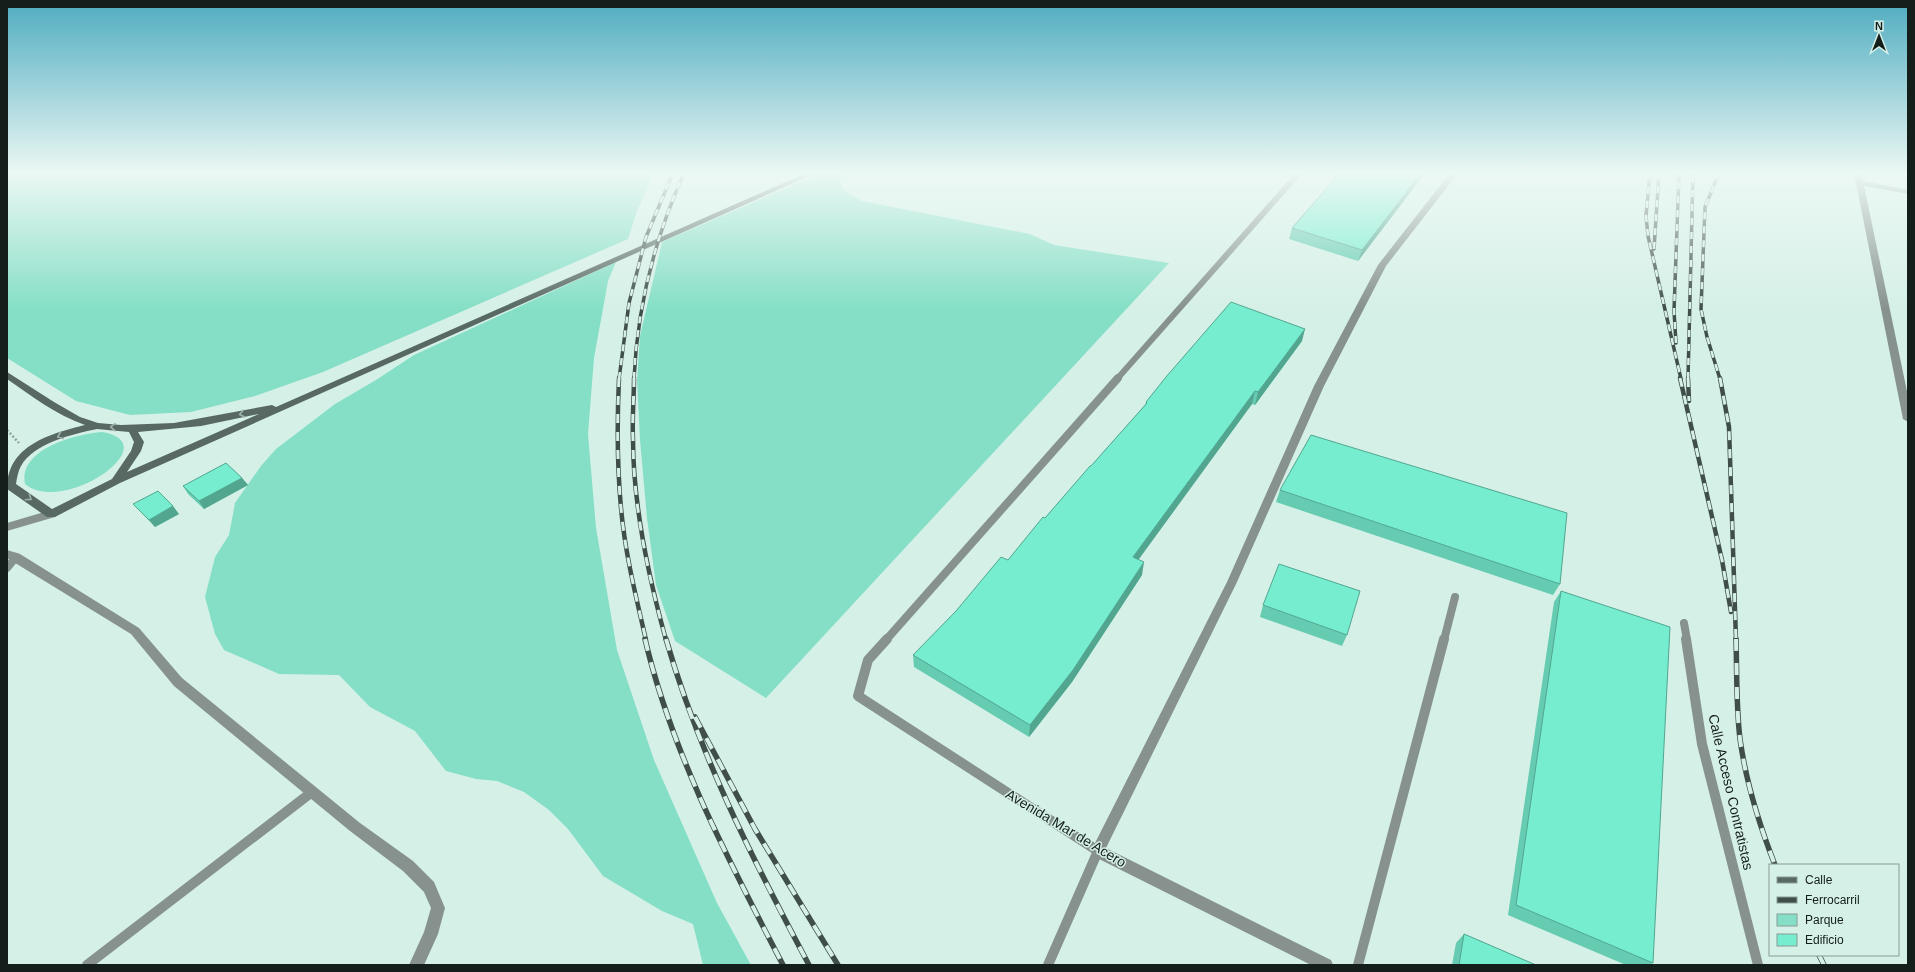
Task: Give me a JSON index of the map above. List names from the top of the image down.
{
  "streets": {
    "street": ["Avenida Mar de Acero"],
    "lane": ["Calle Acceso Contratistas"]
  },
  "legend": [
    "Calle",
    "Ferrocarril",
    "Parque",
    "Edificio"
  ],
  "north": "top"
}
